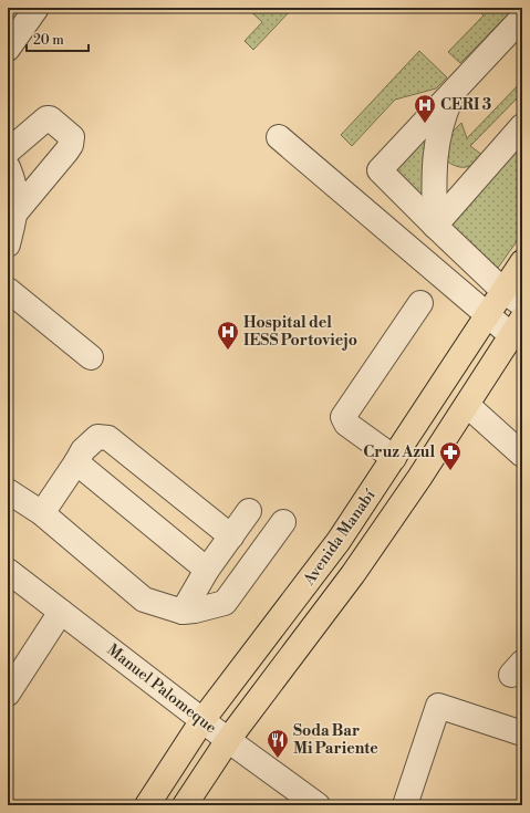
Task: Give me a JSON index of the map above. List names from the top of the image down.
{
  "streets": {
    "main road": ["Avenida Manabí"],
    "street": ["Manuel Palomeque"]
  },
  "crossings": [
    ["Avenida Manabí", "Manuel Palomeque"]
  ],
  "places": {
    "hospital": ["CERI 3", "Hospital del IESS Portoviejo"],
    "pharmacy": ["Cruz Azul"],
    "restaurant": ["Soda Bar Mi Pariente"]
  },
  "scale_bar": "20 m"
}
